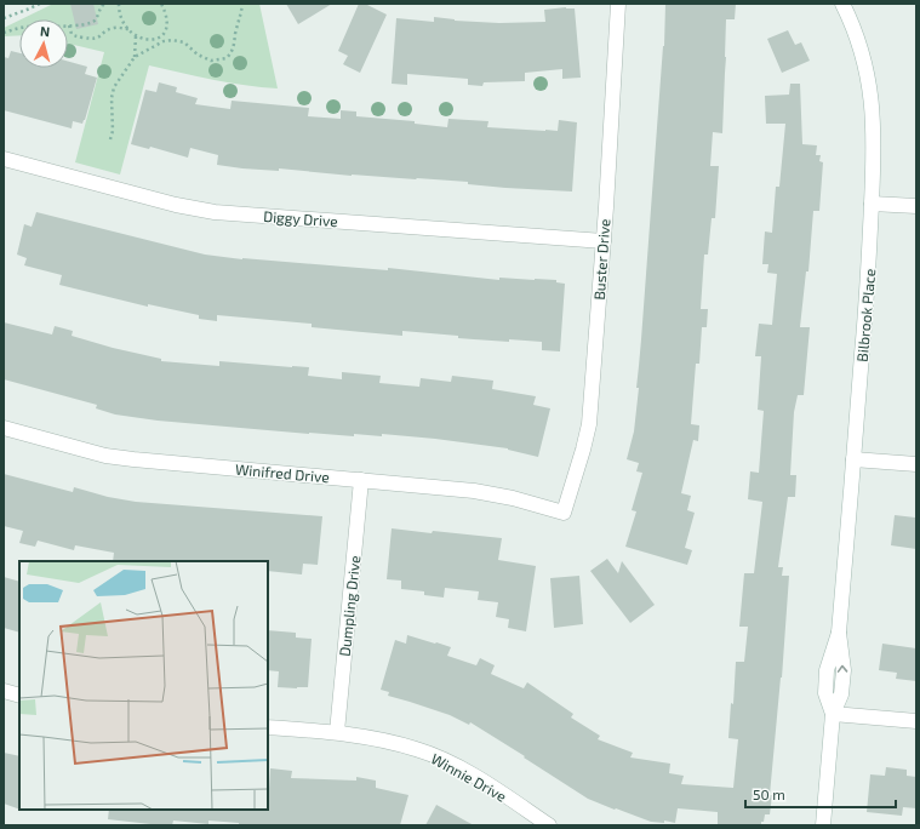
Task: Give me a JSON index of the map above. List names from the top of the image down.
{
  "streets": {
    "street": [
      "Diggy Drive",
      "Buster Drive",
      "Bilbrook Place",
      "Winifred Drive",
      "Dumpling Drive",
      "Winnie Drive"
    ]
  },
  "crossings": [
    ["Diggy Drive", "Buster Drive"],
    ["Buster Drive", "Winifred Drive"],
    ["Winifred Drive", "Dumpling Drive"],
    ["Dumpling Drive", "Winnie Drive"]
  ],
  "scale_bar": "50 m",
  "north": "top"
}
